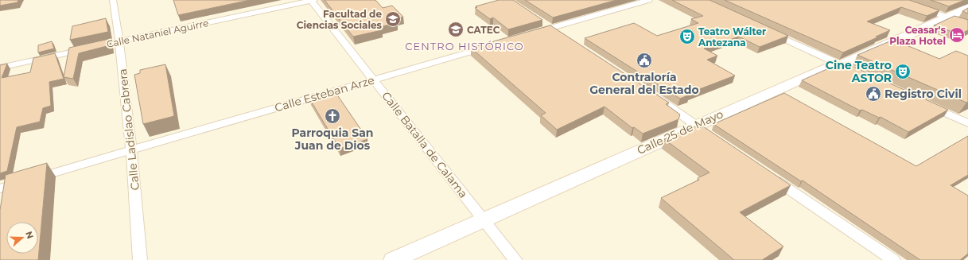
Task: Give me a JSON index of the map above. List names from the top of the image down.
{
  "streets": {
    "main road": ["Calle 25 de Mayo"],
    "street": [
      "Calle Nataniel Aguirre",
      "Calle Esteban Arze",
      "Calle Ladislao Cabrera",
      "Calle Batalla de Calama"
    ]
  },
  "crossings": [
    ["Calle Nataniel Aguirre", "Calle Ladislao Cabrera"],
    ["Calle Nataniel Aguirre", "Calle Batalla de Calama"],
    ["Calle Esteban Arze", "Calle Ladislao Cabrera"],
    ["Calle Esteban Arze", "Calle Batalla de Calama"],
    ["Calle 25 de Mayo", "Calle Batalla de Calama"]
  ],
  "districts": ["CENTRO HISTÓRICO"],
  "places": {
    "school or university": ["Facultad de Ciencias Sociales", "CATEC"],
    "hotel": ["Ceasar's Plaza Hotel"],
    "theatre": ["Teatro Wálter Antezana", "Cine Teatro ASTOR"],
    "public building": ["Contraloría General del Estado", "Registro Civil"],
    "church": ["Parroquia San Juan de Dios"]
  },
  "north": "right"
}
